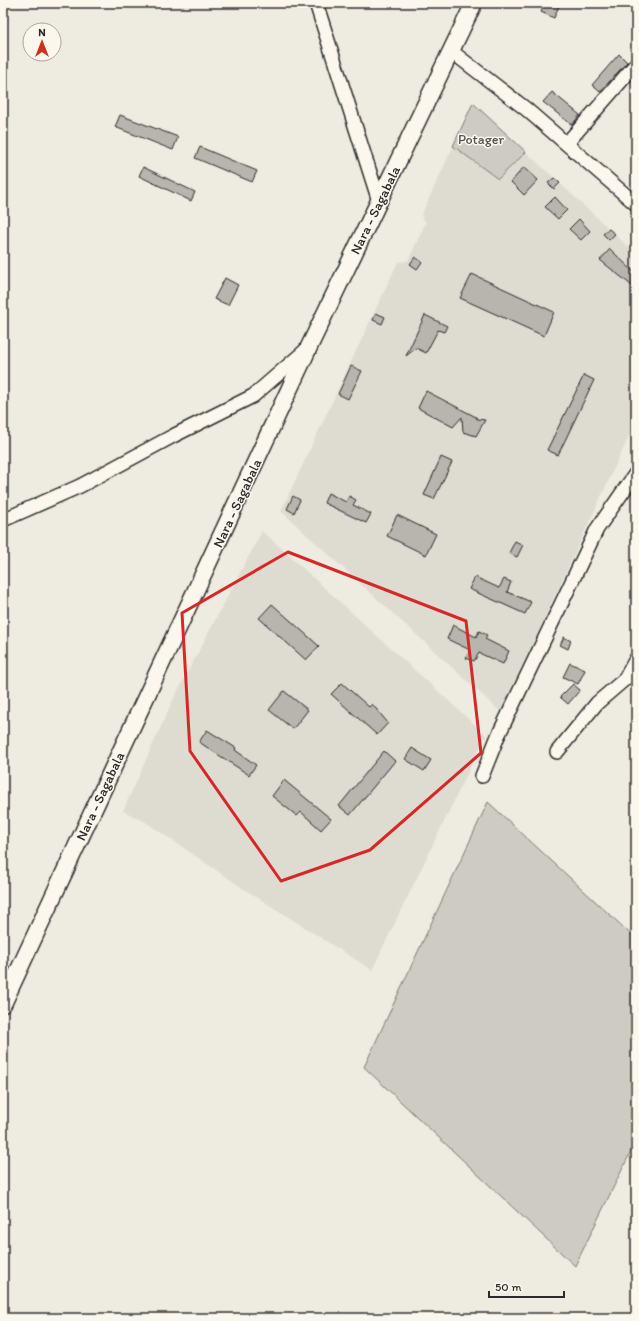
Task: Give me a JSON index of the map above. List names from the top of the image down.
{
  "streets": {
    "main road": ["Nara - Sagabala"]
  },
  "parks": ["Potager"],
  "scale_bar": "50 m",
  "north": "top"
}
